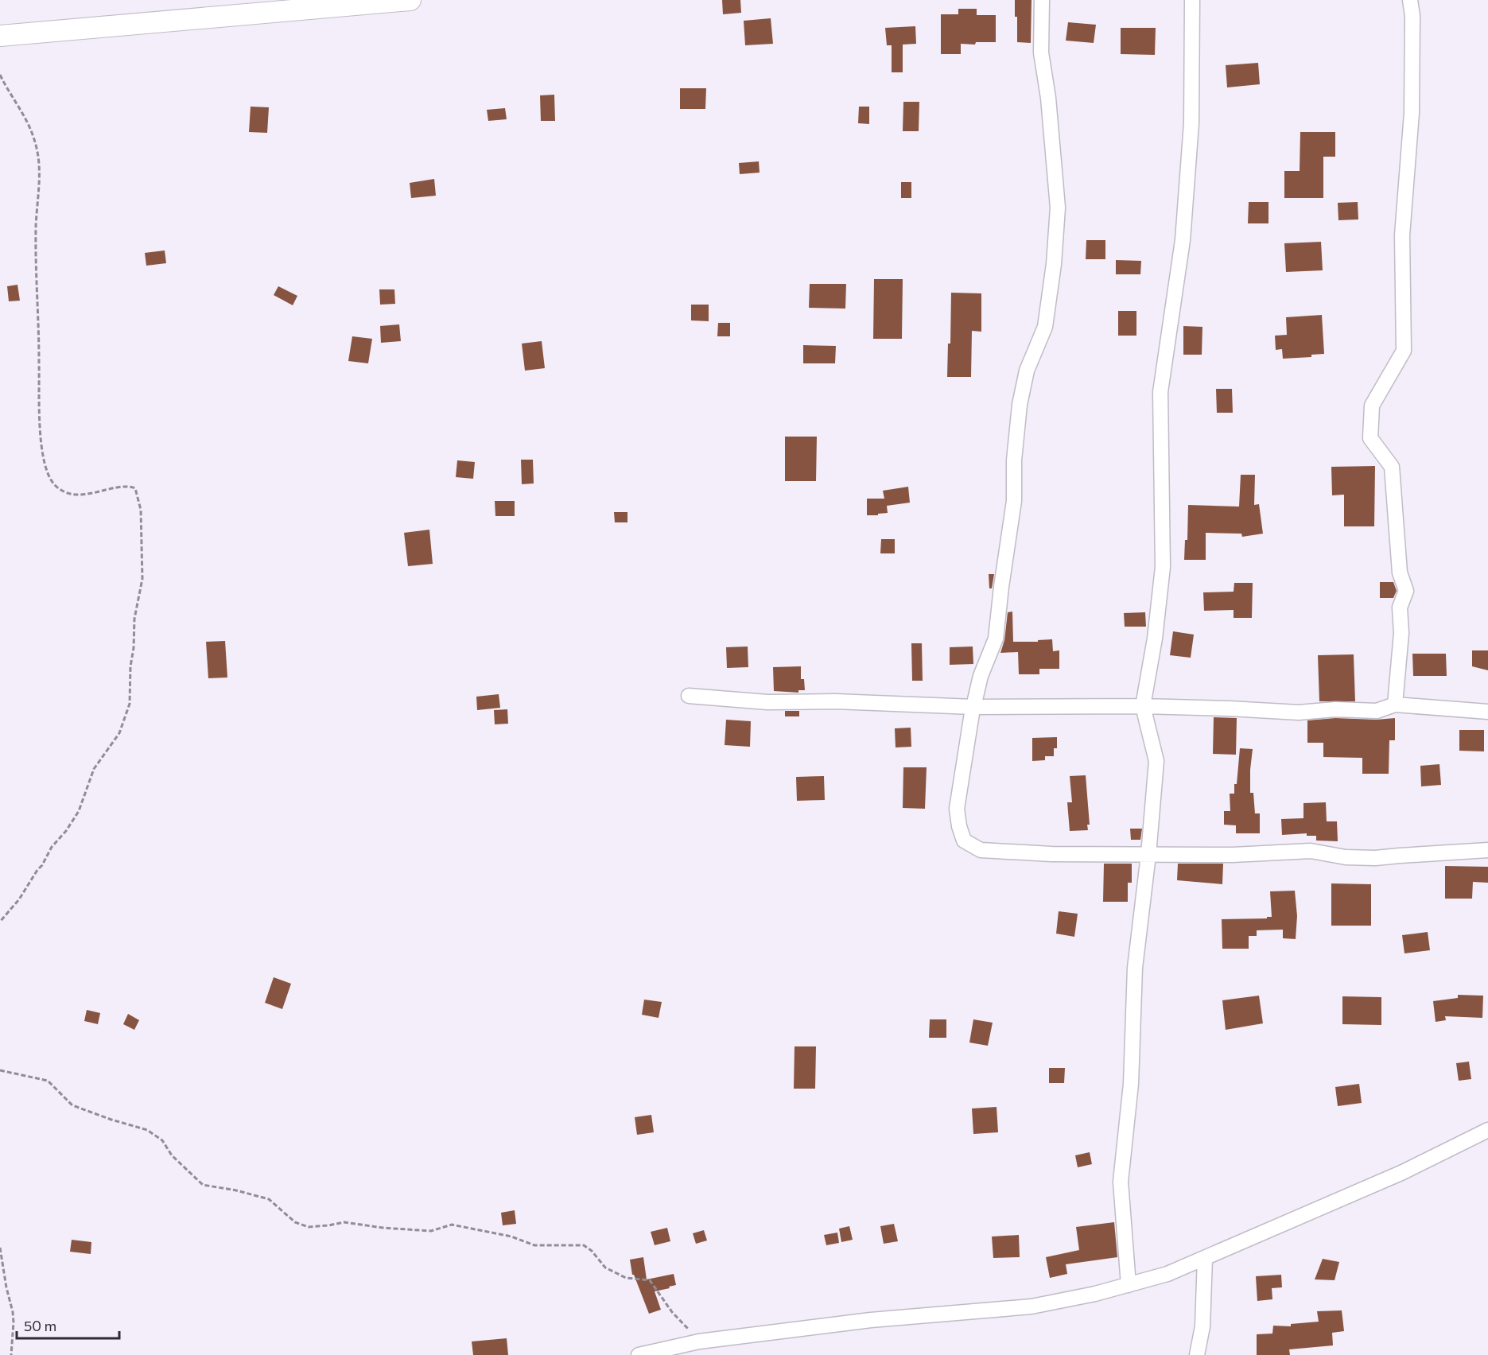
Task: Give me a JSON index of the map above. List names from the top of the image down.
{
  "scale_bar": "50 m"
}
